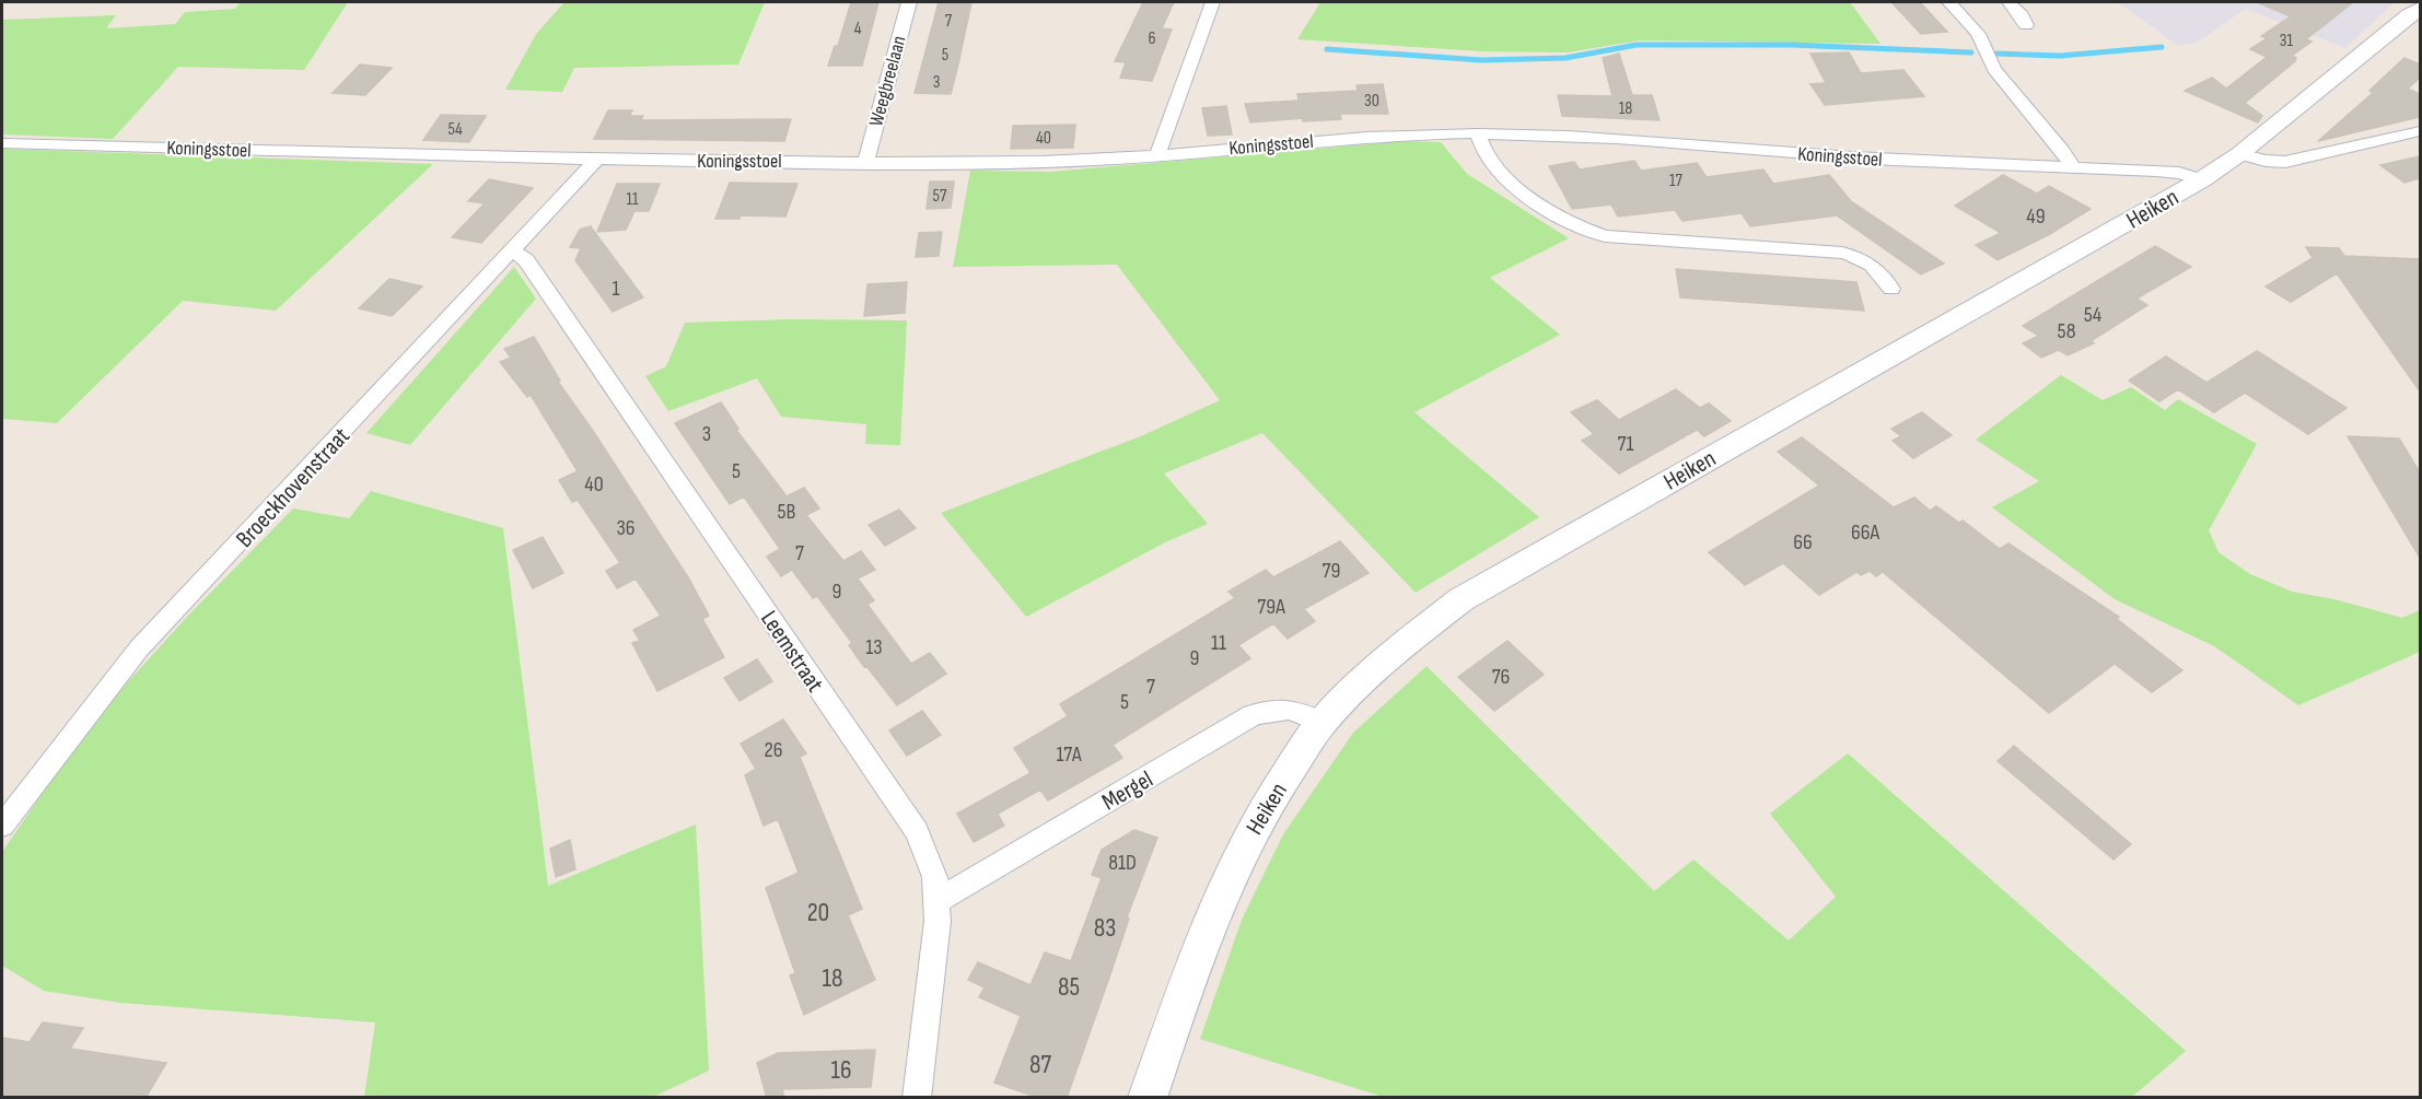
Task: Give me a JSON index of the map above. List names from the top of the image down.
{
  "streets": {
    "main road": ["Heiken"],
    "street": [
      "Weegbreelaan",
      "Koningsstoel",
      "Broeckhovenstraat",
      "Leemstraat",
      "Mergel"
    ]
  },
  "crossings": [
    ["Weegbreelaan", "Koningsstoel"],
    ["Koningsstoel", "Heiken"],
    ["Koningsstoel", "Broeckhovenstraat"],
    ["Heiken", "Mergel"],
    ["Broeckhovenstraat", "Leemstraat"],
    ["Leemstraat", "Mergel"]
  ],
  "house_numbers": [
    "7",
    "4",
    "6",
    "31",
    "5",
    "3",
    "30",
    "18",
    "54",
    "40",
    "17",
    "57",
    "11",
    "49",
    "1",
    "54",
    "58",
    "3",
    "71",
    "5",
    "40",
    "5B",
    "36",
    "66A",
    "66",
    "7",
    "79",
    "9",
    "79A",
    "11",
    "13",
    "9",
    "76",
    "7",
    "5",
    "26",
    "17A",
    "81D",
    "20",
    "83",
    "18",
    "85",
    "87",
    "16"
  ]
}
